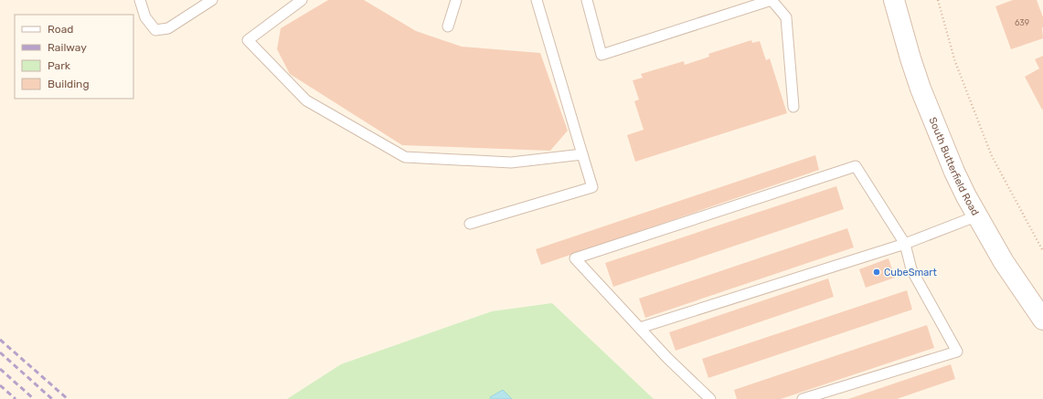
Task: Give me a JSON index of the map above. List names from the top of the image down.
{
  "streets": {
    "main road": ["South Butterfield Road"]
  },
  "places": ["CubeSmart"],
  "house_numbers": ["639"],
  "legend": [
    "Road",
    "Railway",
    "Park",
    "Building"
  ]
}
